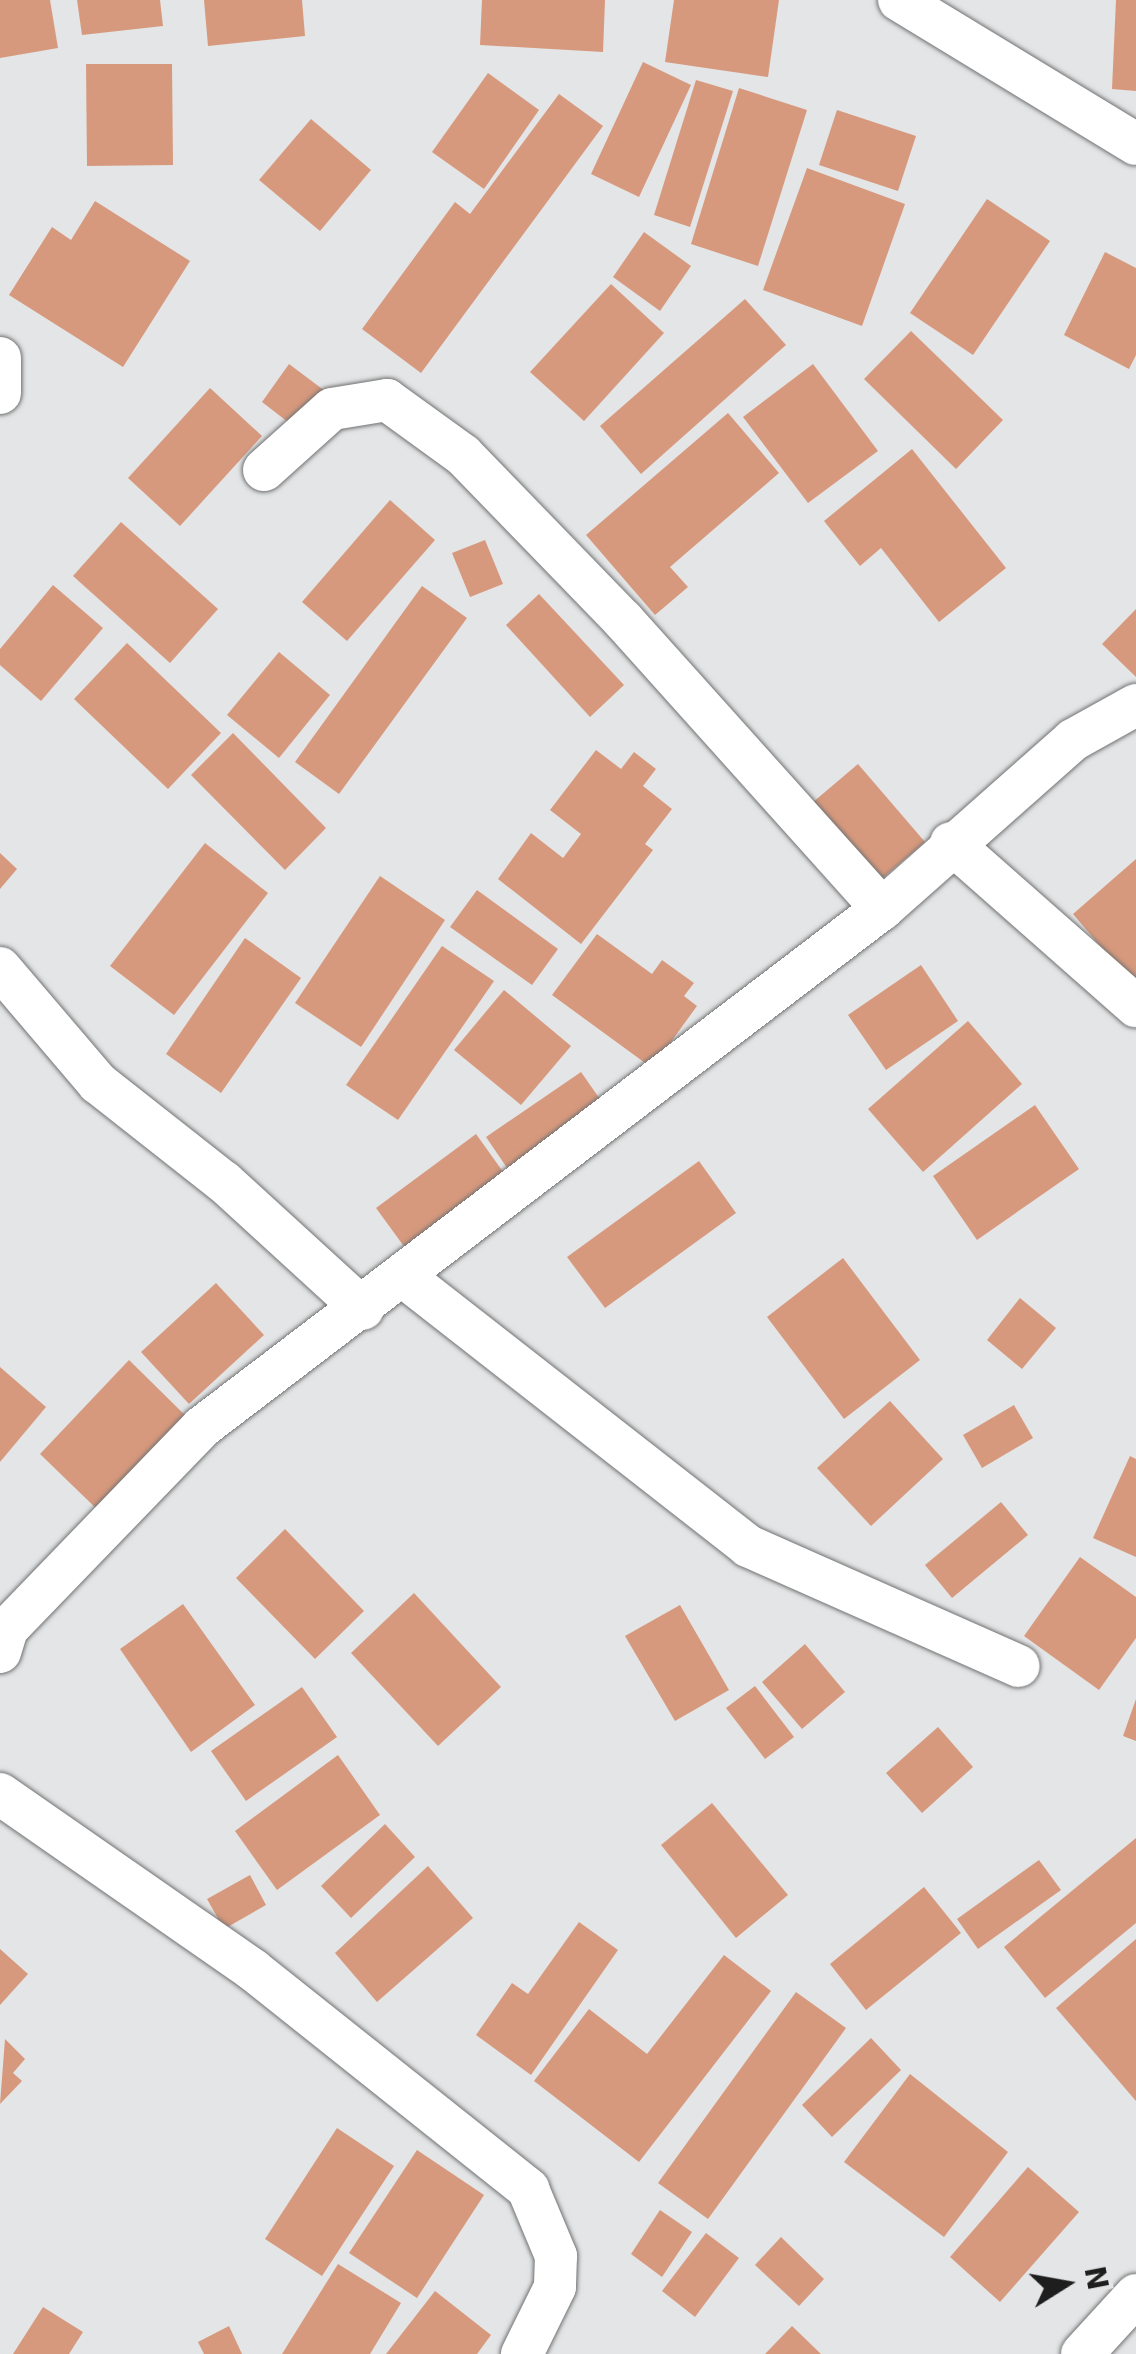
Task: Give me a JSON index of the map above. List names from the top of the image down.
{
  "north": "right"
}
